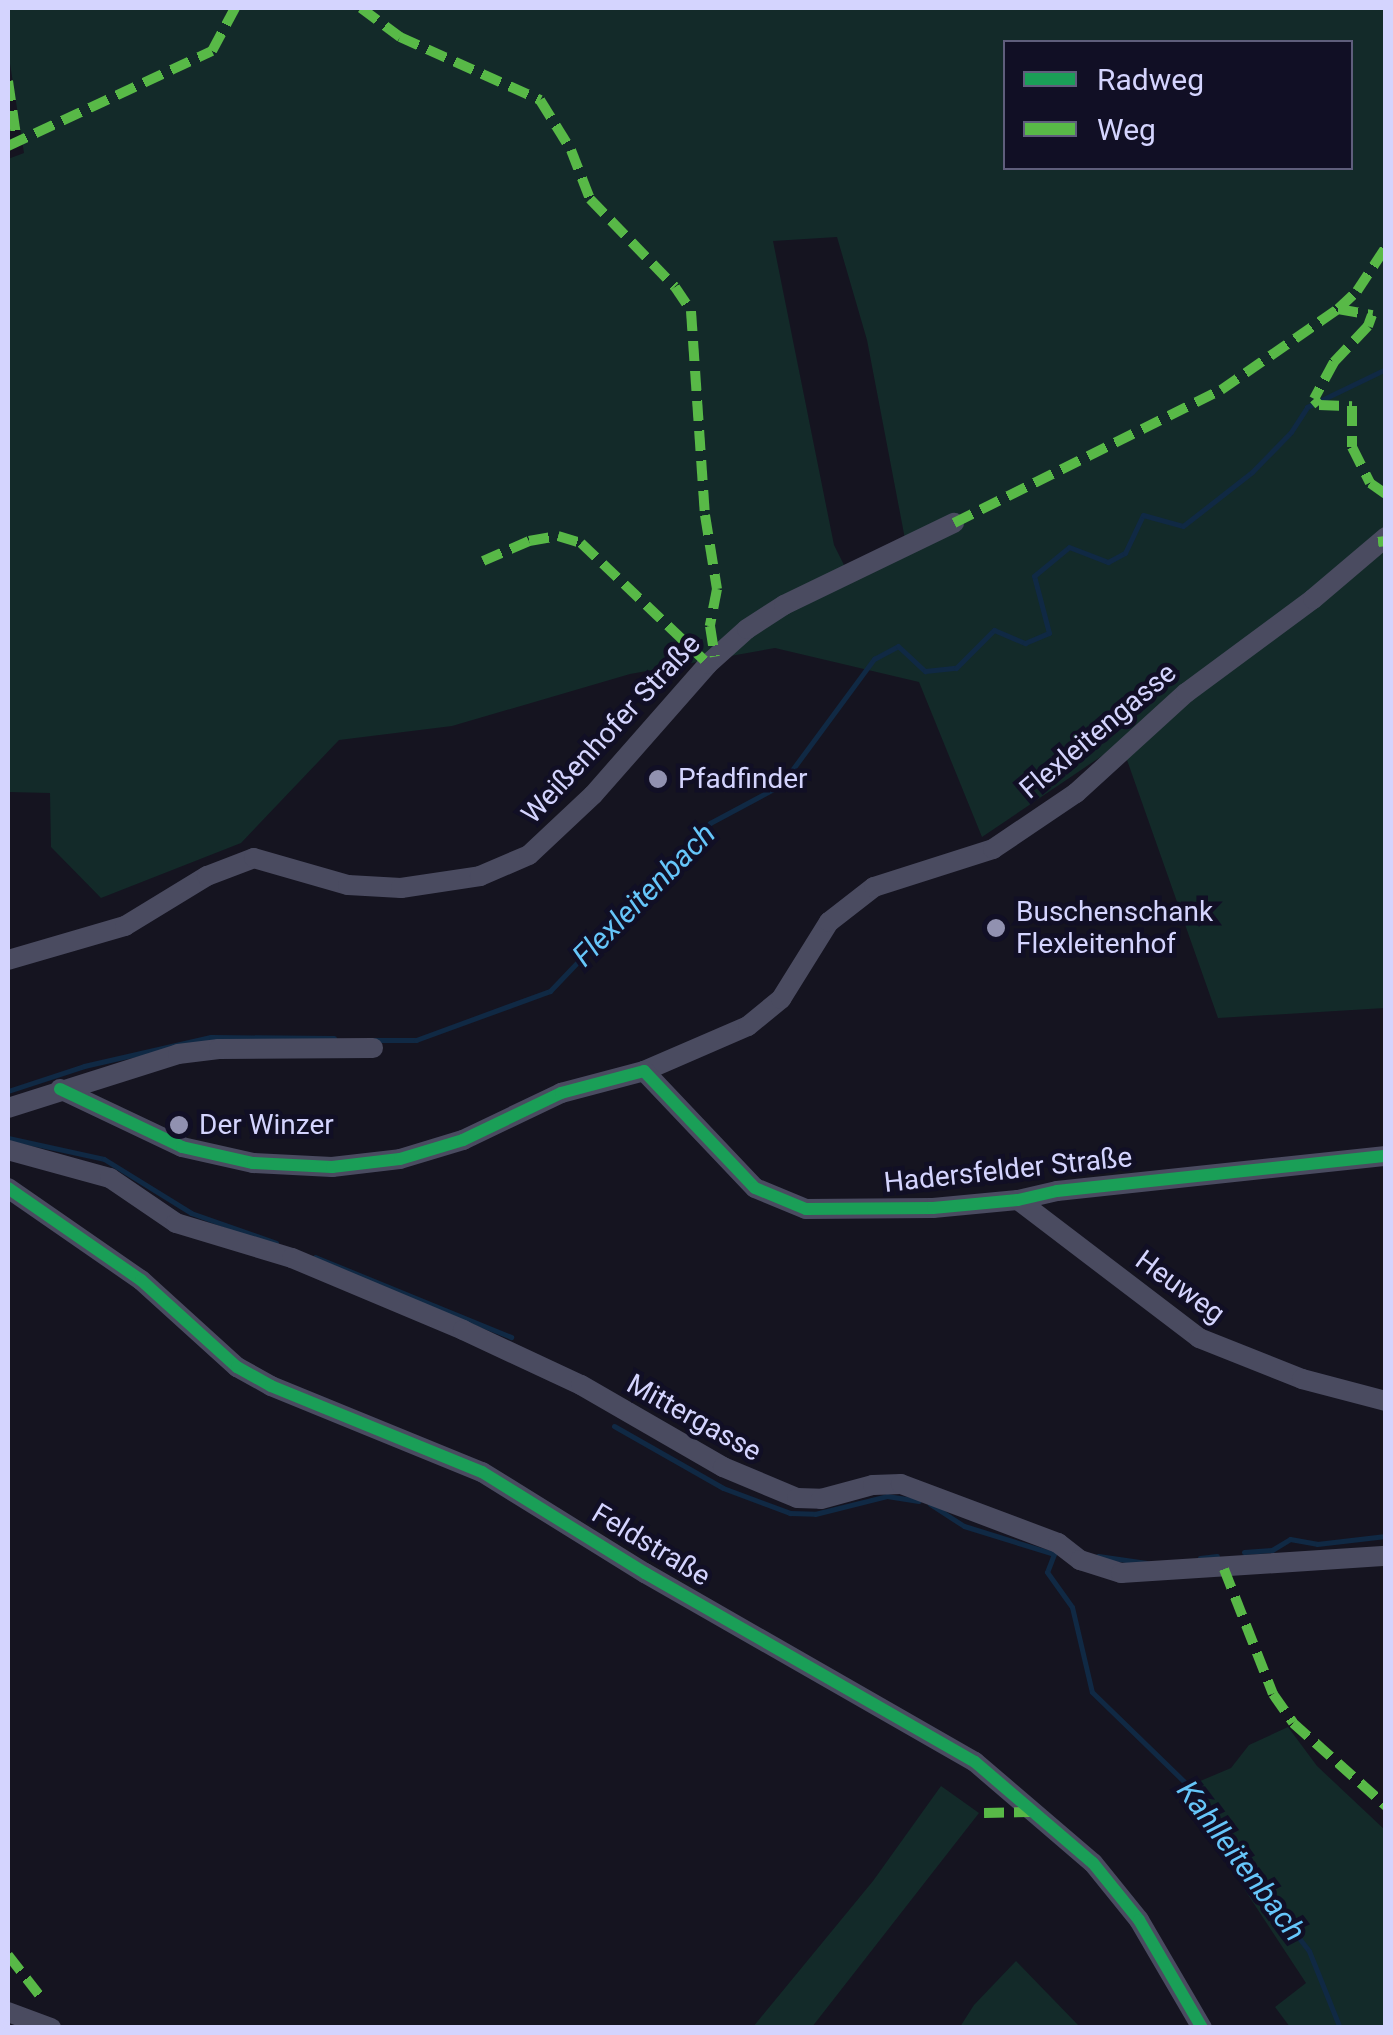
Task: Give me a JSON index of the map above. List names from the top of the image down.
{
  "streets": {
    "street": [
      "Weißenhofer Straße",
      "Flexleitengasse",
      "Hadersfelder Straße",
      "Heuweg",
      "Mittergasse",
      "Feldstraße"
    ]
  },
  "crossings": [
    ["Flexleitengasse", "Hadersfelder Straße"],
    ["Hadersfelder Straße", "Heuweg"]
  ],
  "water": ["Flexleitenbach", "Kahlleitenbach"],
  "places": ["Pfadfinder", "Buschenschank Flexleitenhof", "Der Winzer"],
  "legend": ["Radweg", "Weg"]
}
